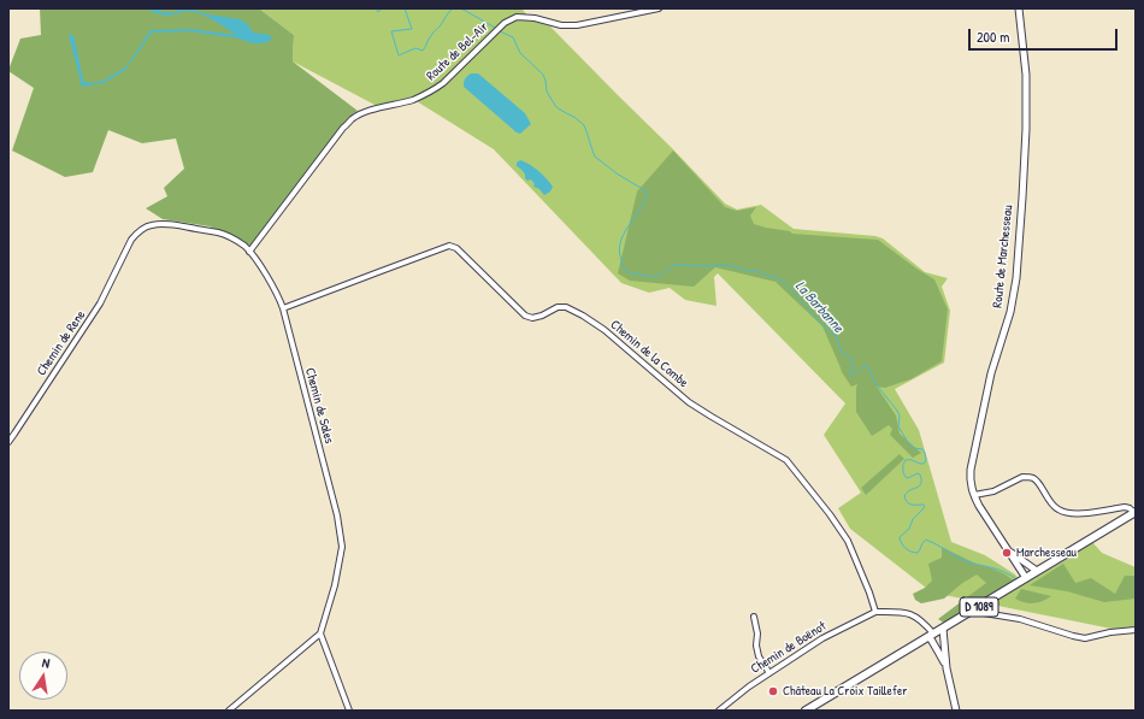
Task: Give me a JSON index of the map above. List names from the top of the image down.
{
  "streets": {
    "main road": ["D 1089"],
    "street": [
      "Route de Bel-Air",
      "Route de Marchesseau",
      "Chemin de Rene",
      "Chemin de la Combe",
      "Chemin de Sales",
      "Chemin de Boënot"
    ]
  },
  "crossings": [
    ["Route de Bel-Air", "Chemin de Sales"],
    ["Chemin de Rene", "Chemin de Sales"],
    ["Chemin de la Combe", "Chemin de Sales"],
    ["Chemin de la Combe", "Chemin de Boënot"]
  ],
  "water": ["La Barbanne"],
  "places": ["Marchesseau", "Château La Croix Taillefer"],
  "scale_bar": "200 m",
  "north": "top"
}
